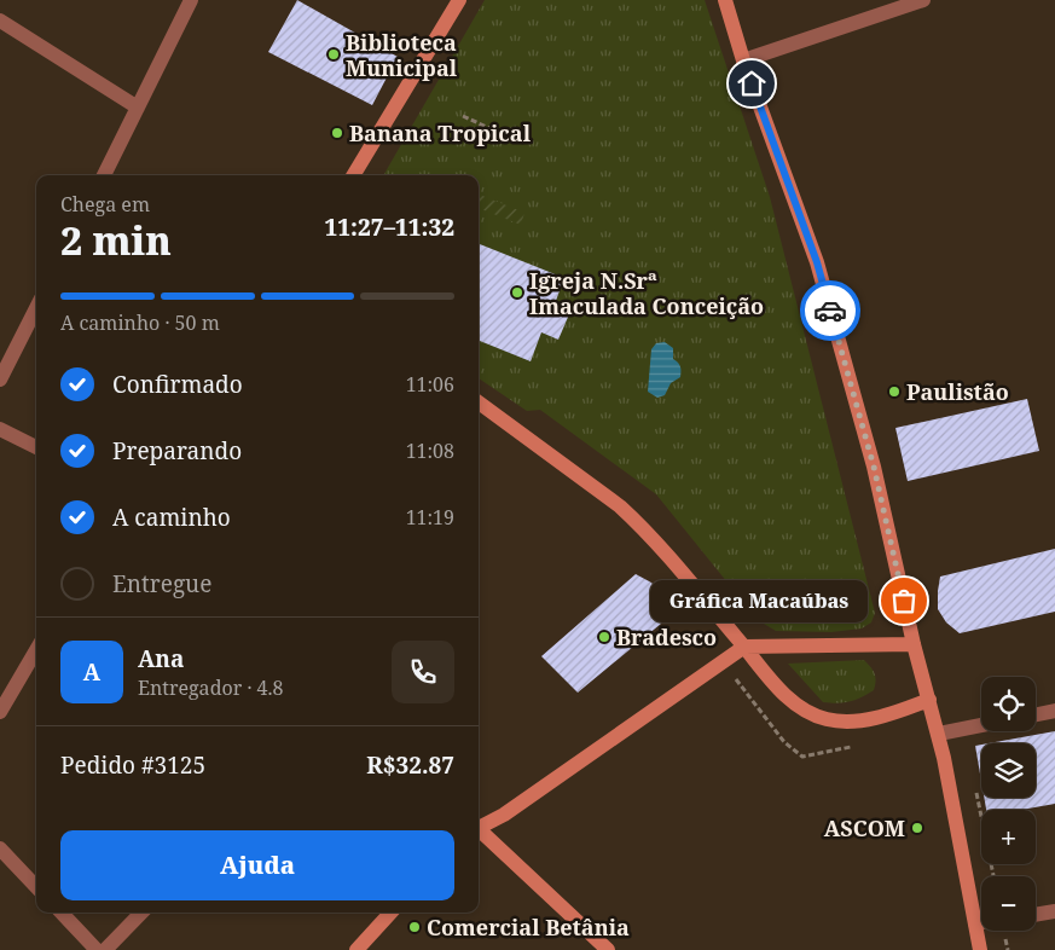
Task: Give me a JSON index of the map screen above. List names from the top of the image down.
{
  "places": [
    "Biblioteca Municipal",
    "Banana Tropical",
    "Igreja N.Srª Imaculada Conceição",
    "Paulistão",
    "Gráfica Macaúbas",
    "Bradesco",
    "ASCOM",
    "Comercial Betânia"
  ],
  "page": {
    "heading": ["2 min", "Chega em", "11:27–11:32"],
    "panel": [
      "Ana",
      "Entregador · 4.8",
      "Pedido #3125",
      "R$32.87"
    ],
    "bar": "A caminho · 50 m",
    "list": [
      ["Confirmado", "11:06"],
      ["Preparando", "11:08"],
      ["A caminho", "11:19"],
      "Entregue"
    ],
    "bubble": "Gráfica Macaúbas",
    "round": "A",
    "map_buttons": ["+", "−"],
    "buttons": "Ajuda"
  }
}
